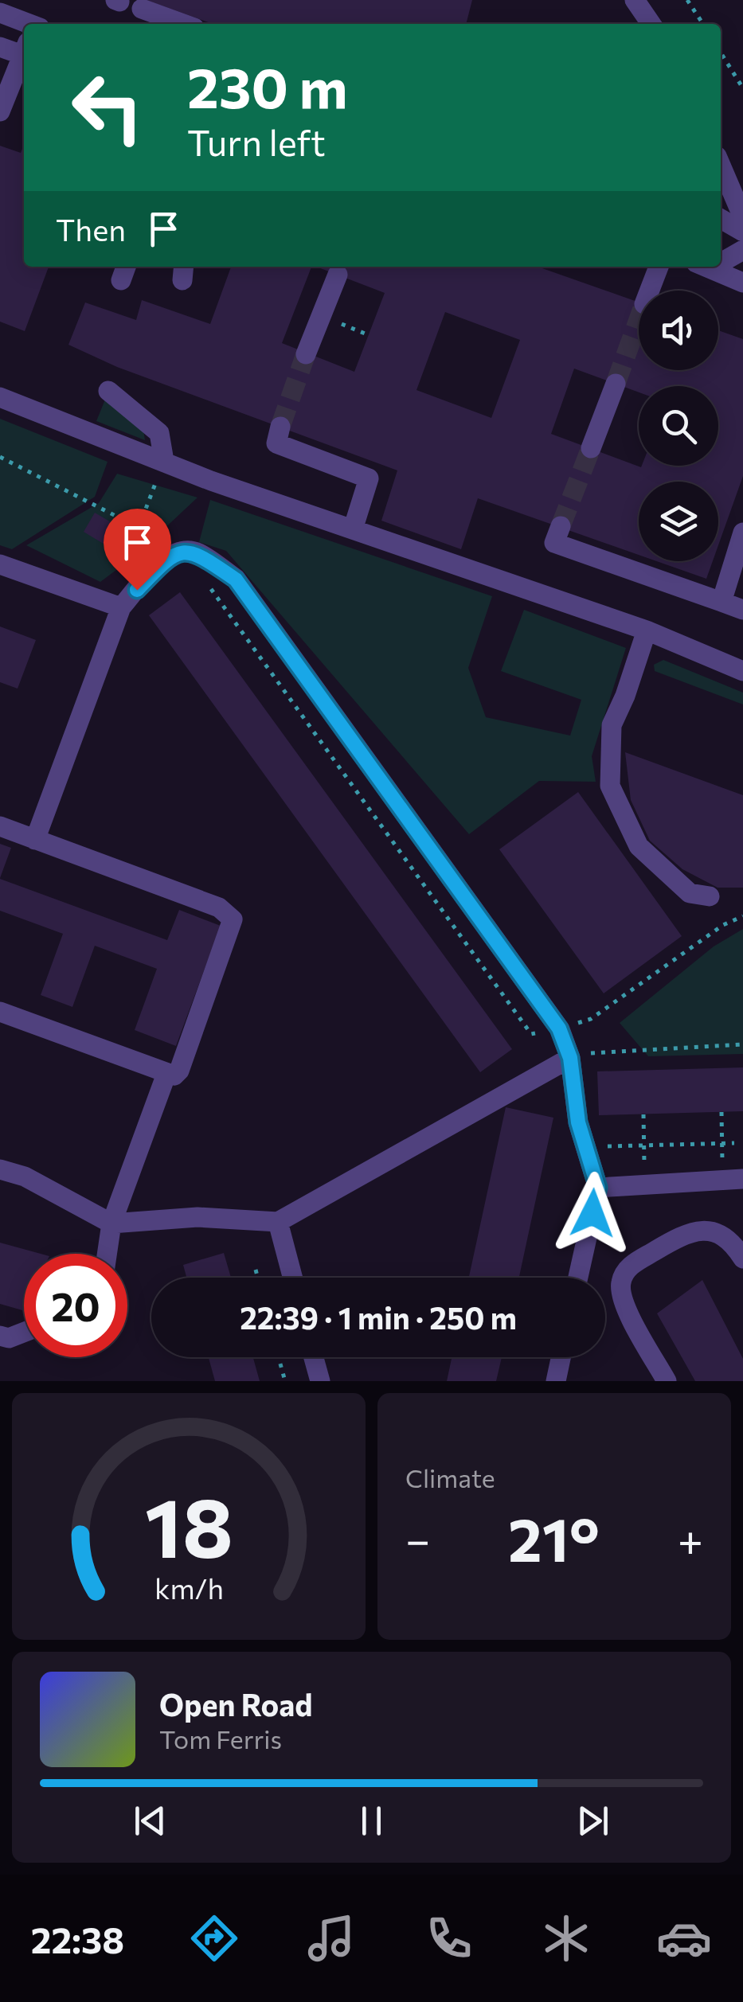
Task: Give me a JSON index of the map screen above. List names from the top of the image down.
{
  "page": {
    "turn": ["230 m", "Turn left"],
    "then": "Then",
    "limit": "20",
    "trip": "22:39 · 1 min · 250 m",
    "tile": "Climate",
    "heat": ["−", "21°", "+"],
    "song": ["Open Road", "Tom Ferris"],
    "tabs": "22:38",
    "gauge": ["18", "km/h"]
  }
}
